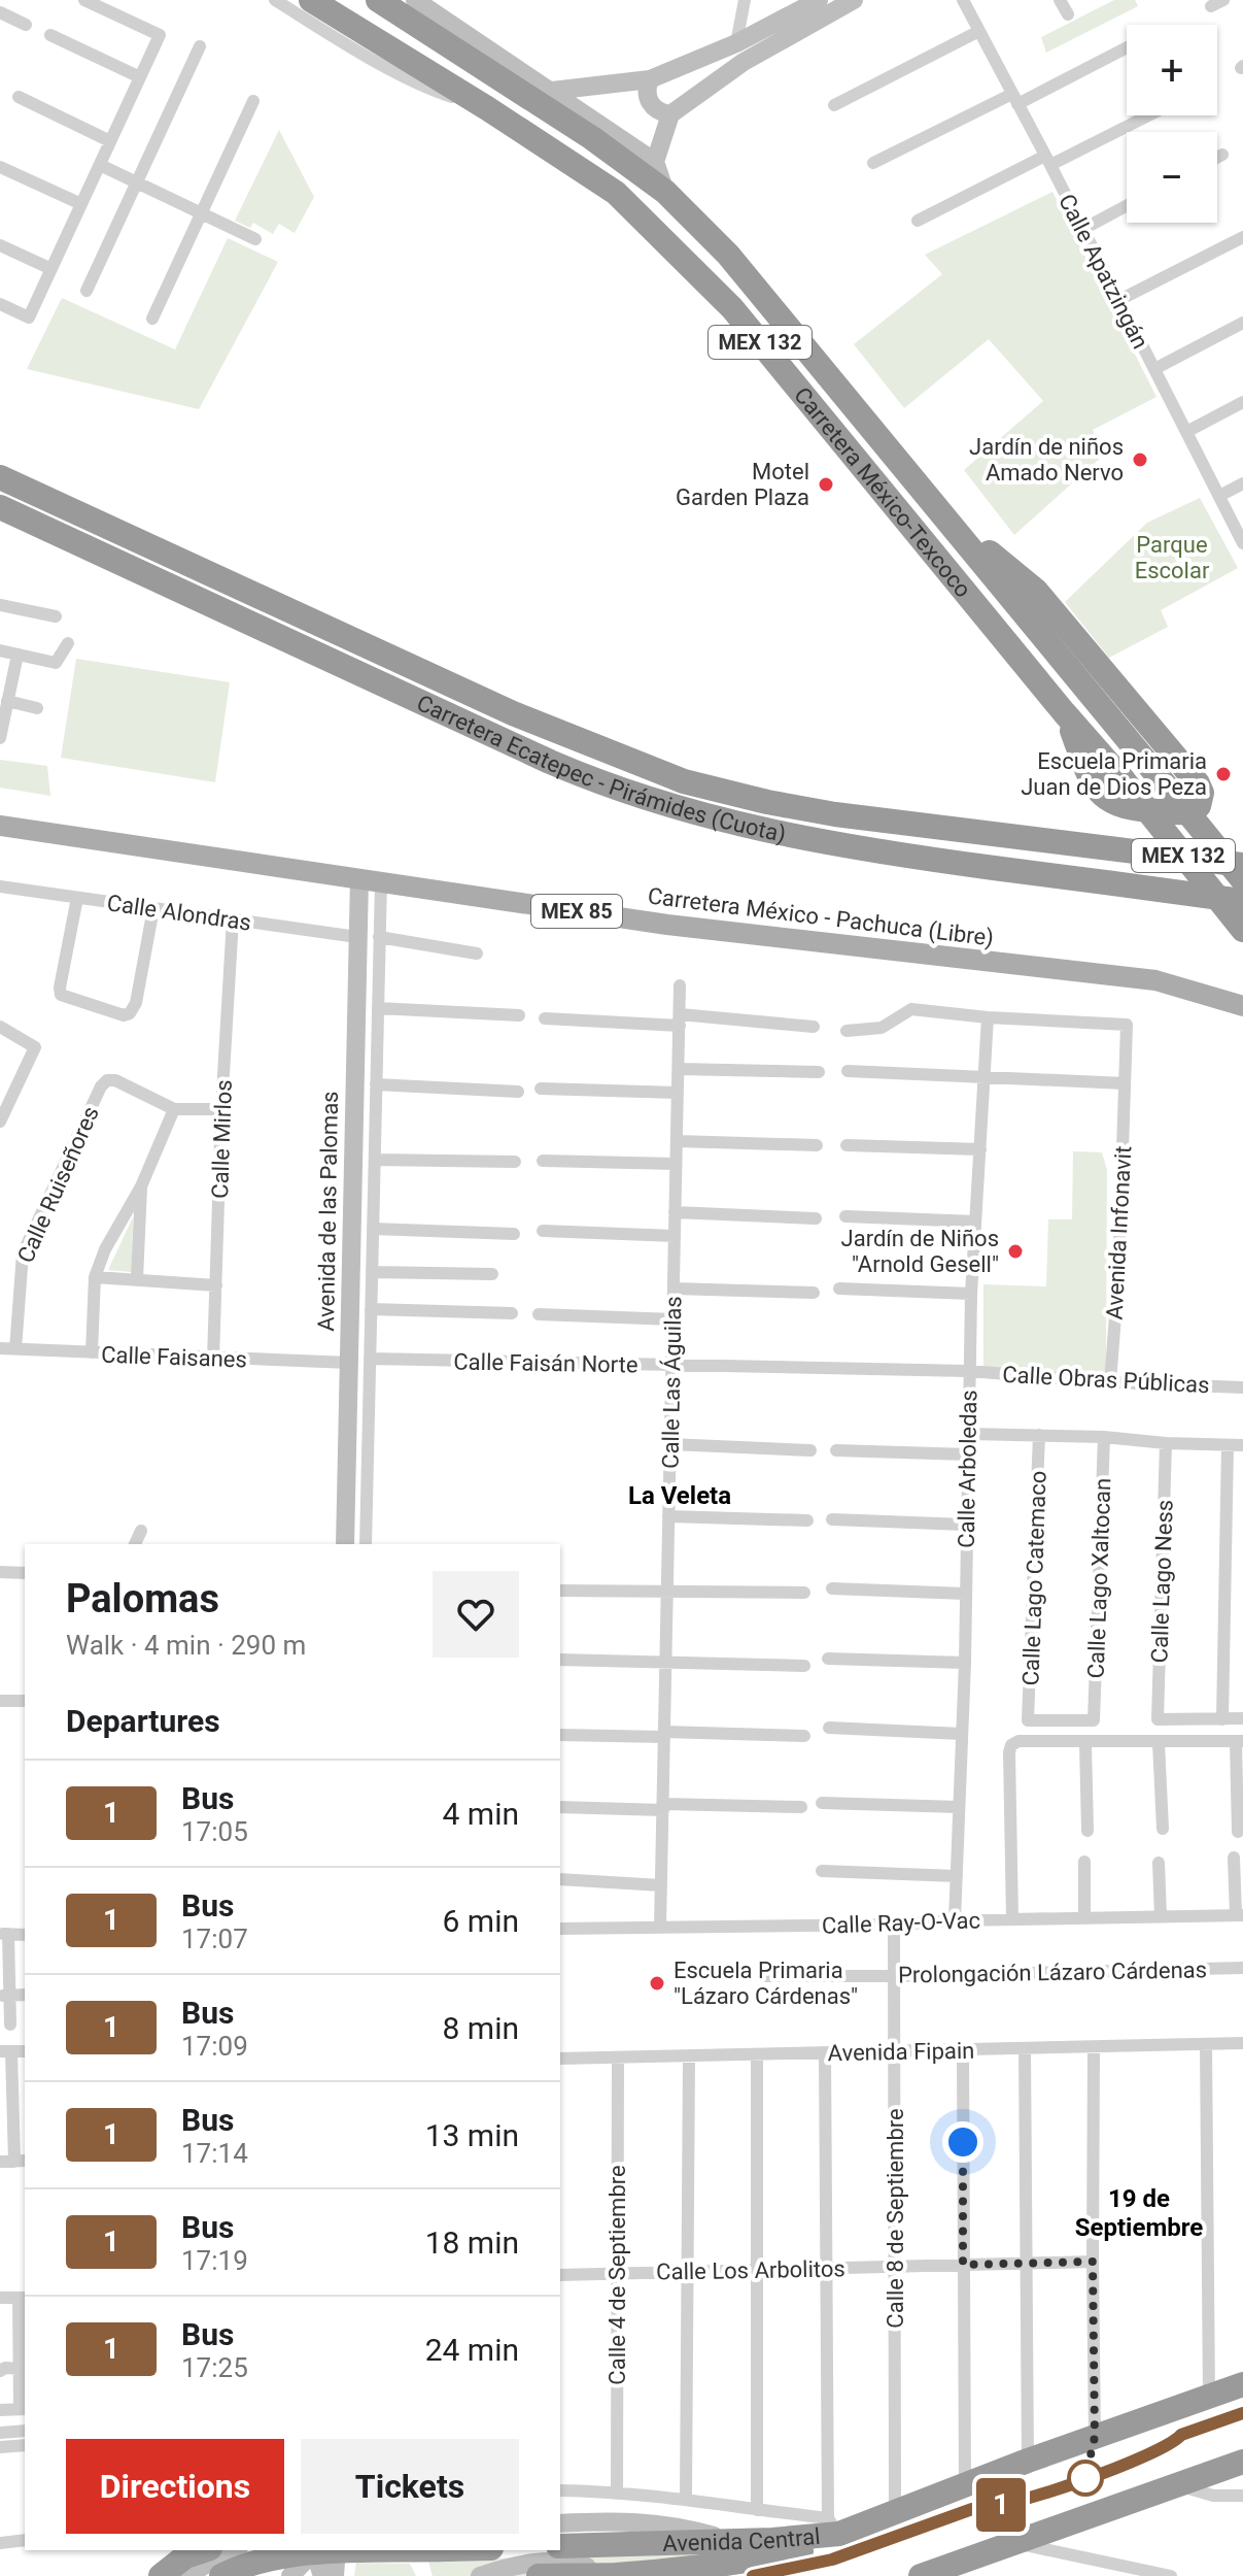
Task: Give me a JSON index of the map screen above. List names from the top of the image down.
{
  "streets": {
    "highway": [
      "MEX 132",
      "Carretera México-Texcoco",
      "Carretera Ecatepec - Pirámides (Cuota)",
      "Avenida Central"
    ],
    "main road": ["MEX 85", "Carretera México - Pachuca (Libre)", "Avenida de las Palomas"],
    "street": [
      "Calle Apatzingán",
      "Calle Alondras",
      "Calle Mirlos",
      "Calle Ruiseñores",
      "Avenida Infonavit",
      "Calle Faisanes",
      "Calle Faisán Norte",
      "Calle Obras Públicas",
      "Calle Las Águilas",
      "Calle Arboledas",
      "Calle Lago Catemaco",
      "Calle Lago Xaltocan",
      "Calle Lago Ness",
      "Calle Ray-O-Vac",
      "Prolongación Lázaro Cárdenas",
      "Avenida Fipain",
      "Calle 8 de Septiembre",
      "Calle Los Arbolitos",
      "Calle 4 de Septiembre"
    ]
  },
  "crossings": [
    ["Calle Alondras", "Calle Mirlos"],
    ["Calle Alondras", "Avenida de las Palomas"],
    ["Carretera México - Pachuca (Libre)", "Avenida de las Palomas"],
    ["Calle Mirlos", "Calle Faisanes"],
    ["Calle Ruiseñores", "Calle Faisanes"],
    ["Avenida de las Palomas", "Calle Faisanes"],
    ["Avenida de las Palomas", "Calle Faisán Norte"],
    ["Avenida Infonavit", "Calle Obras Públicas"],
    ["Avenida Infonavit", "Calle Arboledas"],
    ["Calle Faisán Norte", "Calle Obras Públicas"],
    ["Calle Faisán Norte", "Calle Las Águilas"],
    ["Calle Faisán Norte", "Calle Arboledas"],
    ["Calle Obras Públicas", "Calle Arboledas"],
    ["Calle Las Águilas", "Calle Ray-O-Vac"],
    ["Calle Arboledas", "Calle Ray-O-Vac"],
    ["Calle Lago Catemaco", "Calle Lago Xaltocan"],
    ["Calle Ray-O-Vac", "Calle 8 de Septiembre"],
    ["Prolongación Lázaro Cárdenas", "Calle 8 de Septiembre"],
    ["Avenida Fipain", "Calle 8 de Septiembre"],
    ["Avenida Fipain", "Calle 4 de Septiembre"],
    ["Calle 8 de Septiembre", "Calle Los Arbolitos"],
    ["Calle 8 de Septiembre", "Avenida Central"],
    ["Calle Los Arbolitos", "Calle 4 de Septiembre"]
  ],
  "districts": ["La Veleta", "19 de Septiembre"],
  "parks": ["Parque Escolar"],
  "places": [
    "Jardín de niños Amado Nervo",
    "Motel Garden Plaza",
    "Escuela Primaria Juan de Dios Peza",
    "Jardín de Niños \"Arnold Gesell\"",
    "Escuela Primaria \"Lázaro Cárdenas\""
  ],
  "lines": ["bus line 1"],
  "page": {
    "on_map": "1",
    "map_buttons": ["+", "−"],
    "heading": [
      ["Palomas", "Walk · 4 min · 290 m"],
      "Departures"
    ],
    "list": [
      {
        "mark": "1",
        "name": "Bus",
        "note": "17:05",
        "value": "4 min"
      },
      {
        "mark": "1",
        "name": "Bus",
        "note": "17:07",
        "value": "6 min"
      },
      {
        "mark": "1",
        "name": "Bus",
        "note": "17:09",
        "value": "8 min"
      },
      {
        "mark": "1",
        "name": "Bus",
        "note": "17:14",
        "value": "13 min"
      },
      {
        "mark": "1",
        "name": "Bus",
        "note": "17:19",
        "value": "18 min"
      },
      {
        "mark": "1",
        "name": "Bus",
        "note": "17:25",
        "value": "24 min"
      }
    ],
    "buttons": ["Directions", "Tickets"]
  }
}
